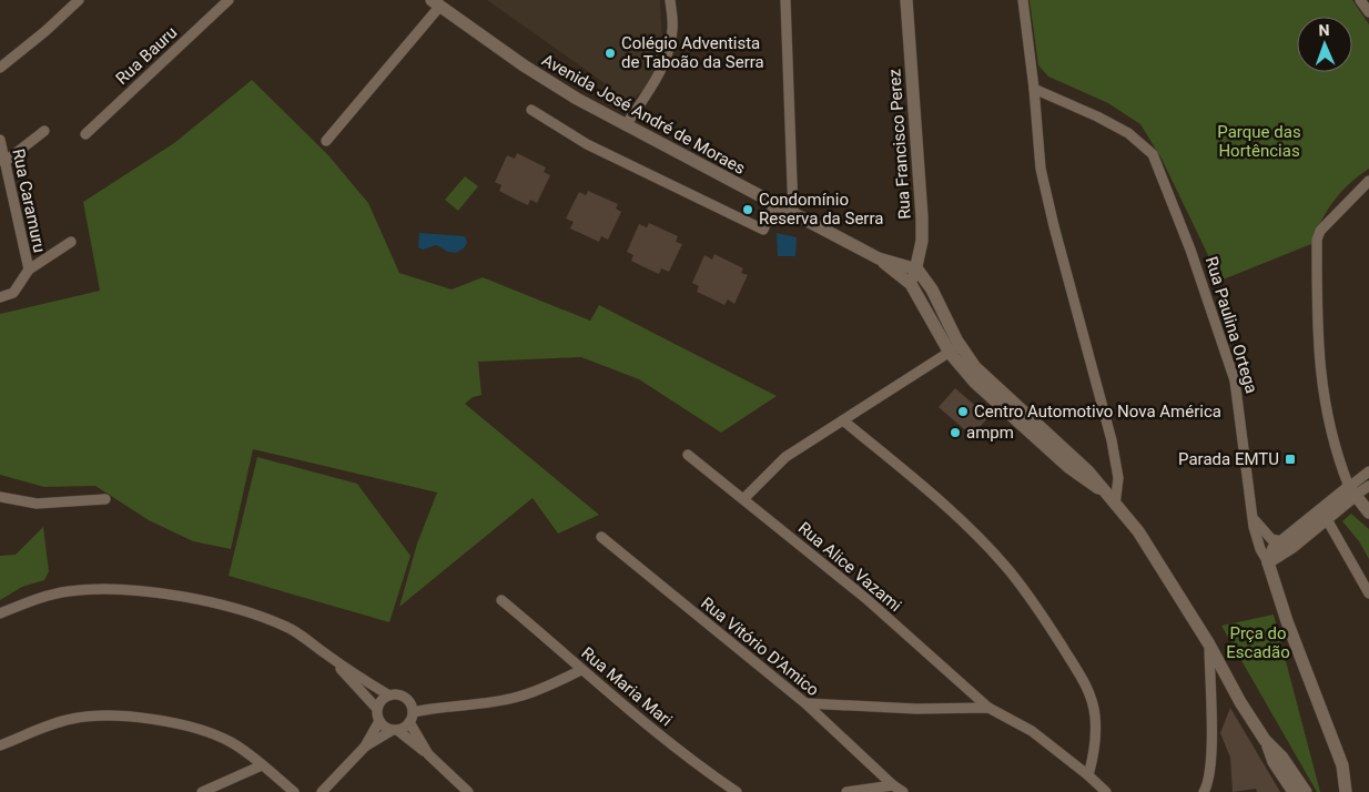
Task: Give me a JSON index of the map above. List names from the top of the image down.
{
  "streets": {
    "street": [
      "Rua Bauru",
      "Avenida José André de Moraes",
      "Rua Francisco Perez",
      "Rua Caramuru",
      "Rua Paulina Ortega",
      "Rua Alice Vazami",
      "Rua Vitório D'Amico",
      "Rua Maria Mari"
    ]
  },
  "crossings": [
    ["Avenida José André de Moraes", "Rua Francisco Perez"]
  ],
  "parks": ["Parque das Hortências", "Prça do Escadão"],
  "places": {
    "other": [
      "Colégio Adventista de Taboão da Serra",
      "Condomínio Reserva da Serra",
      "Centro Automotivo Nova América",
      "ampm"
    ],
    "transit": ["Parada EMTU"]
  },
  "north": "top"
}
